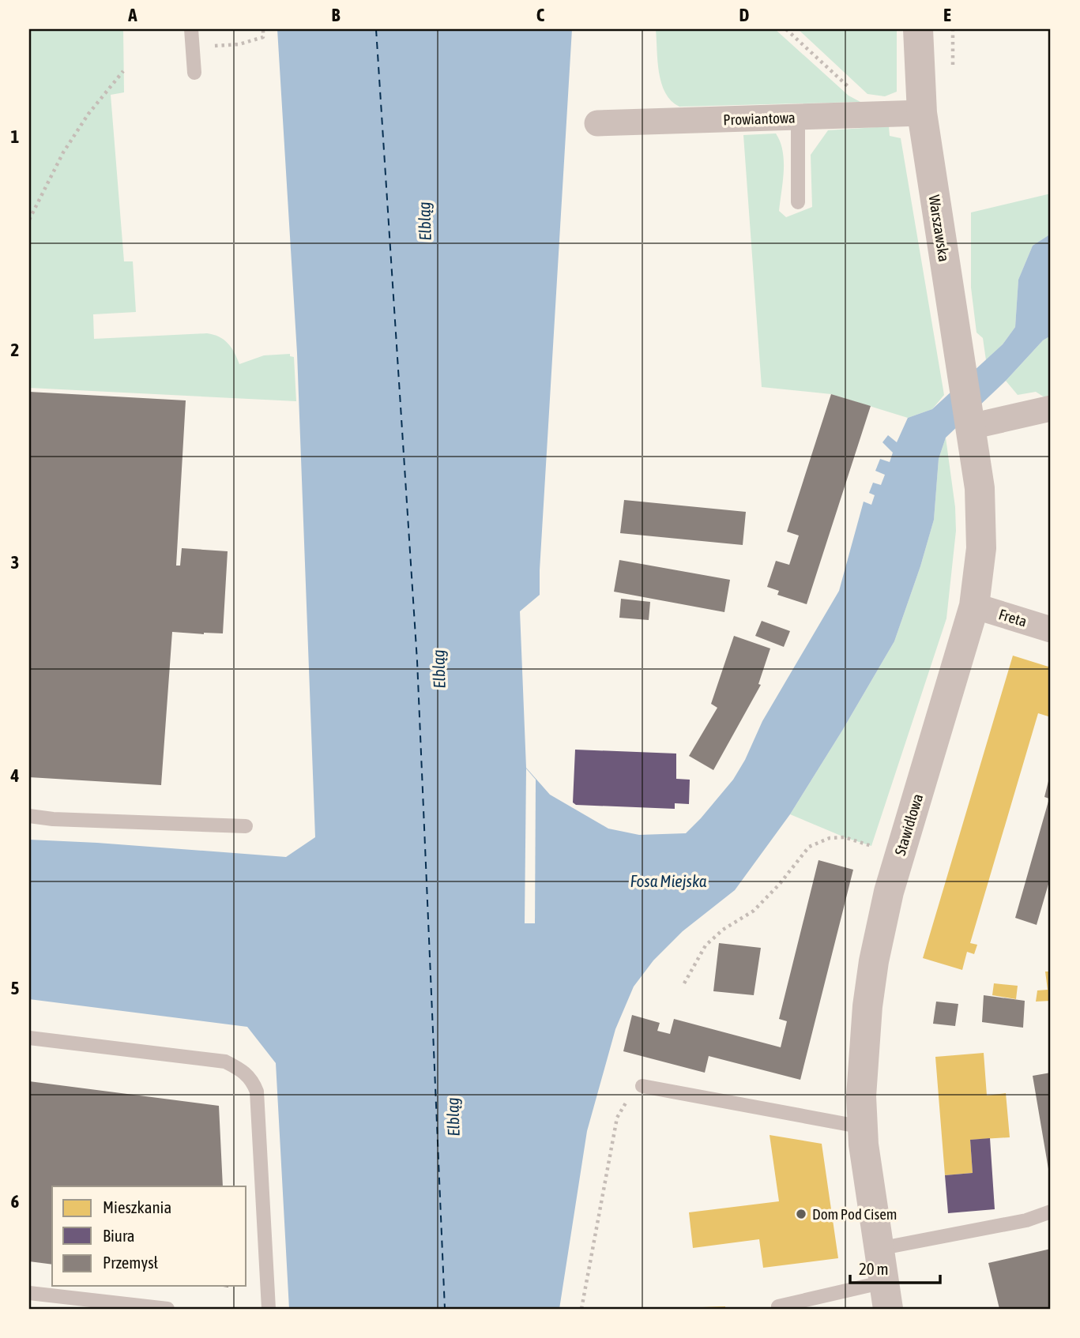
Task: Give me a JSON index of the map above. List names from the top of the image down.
{
  "streets": {
    "street": [
      "Prowiantowa",
      "Warszawska",
      "Freta",
      "Stawidłowa"
    ]
  },
  "crossings": [
    ["Prowiantowa", "Warszawska"],
    ["Warszawska", "Stawidłowa"],
    ["Freta", "Stawidłowa"]
  ],
  "water": ["Elbląg", "Fosa Miejska"],
  "places": ["Dom Pod Cisem"],
  "legend": ["Mieszkania", "Biura", "Przemysł"],
  "scale_bar": "20 m",
  "grid": {
    "columns": [
      "A",
      "B",
      "C",
      "D",
      "E"
    ],
    "rows": [
      "1",
      "2",
      "3",
      "4",
      "5",
      "6"
    ]
  }
}
